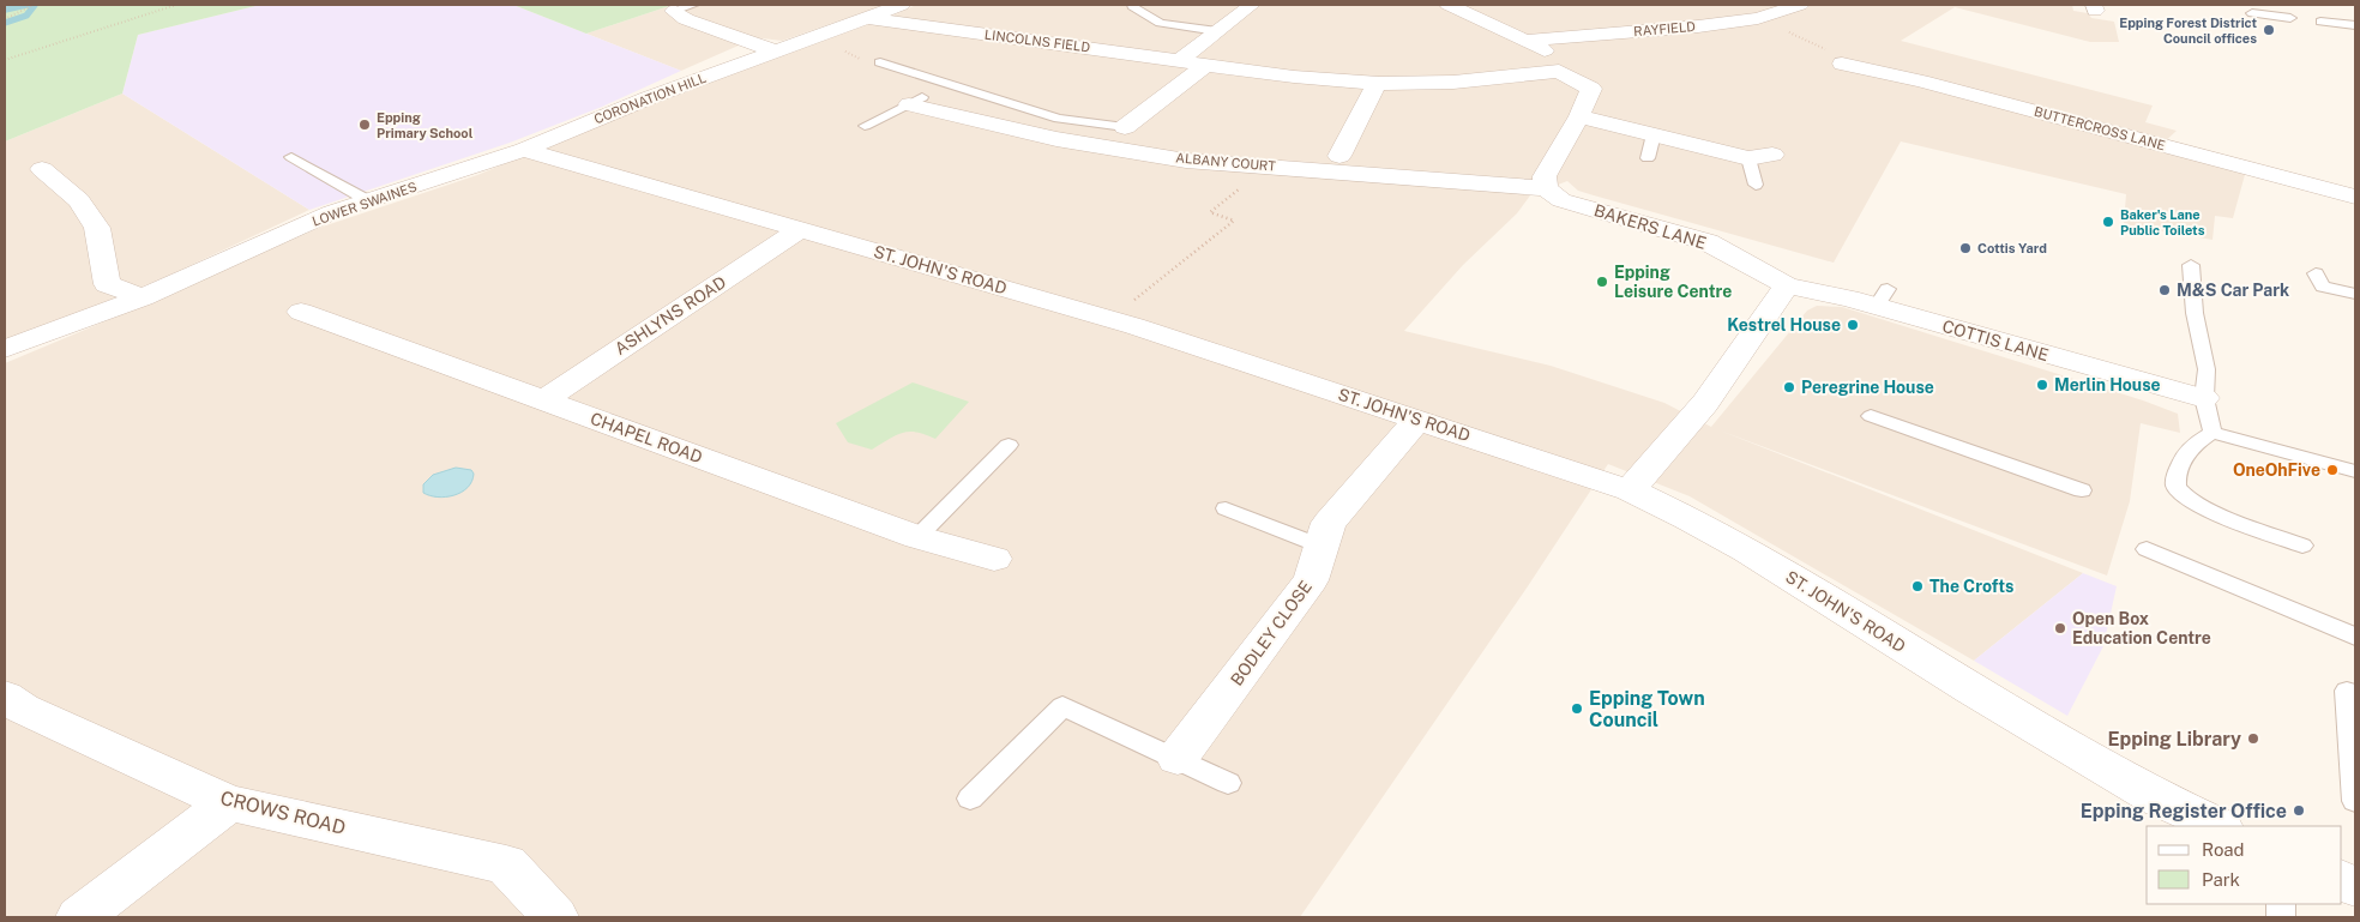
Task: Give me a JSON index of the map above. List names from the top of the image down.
{
  "streets": {
    "street": [
      "RAYFIELD",
      "LINCOLNS FIELD",
      "CORONATION HILL",
      "BUTTERCROSS LANE",
      "ALBANY COURT",
      "LOWER SWAINES",
      "BAKERS LANE",
      "ST. JOHN'S ROAD",
      "ASHLYNS ROAD",
      "COTTIS LANE",
      "CHAPEL ROAD",
      "BODLEY CLOSE",
      "CROWS ROAD"
    ]
  },
  "crossings": [
    ["LINCOLNS FIELD", "CORONATION HILL"],
    ["CORONATION HILL", "LOWER SWAINES"],
    ["CORONATION HILL", "ST. JOHN'S ROAD"],
    ["ALBANY COURT", "BAKERS LANE"],
    ["LOWER SWAINES", "ST. JOHN'S ROAD"],
    ["BAKERS LANE", "COTTIS LANE"],
    ["ST. JOHN'S ROAD", "ASHLYNS ROAD"],
    ["ST. JOHN'S ROAD", "BODLEY CLOSE"],
    ["ASHLYNS ROAD", "CHAPEL ROAD"]
  ],
  "places": [
    "Epping Forest District Council offices",
    "Epping Primary School",
    "Baker's Lane Public Toilets",
    "Cottis Yard",
    "Epping Leisure Centre",
    "M&S Car Park",
    "Kestrel House",
    "Merlin House",
    "Peregrine House",
    "OneOhFive",
    "The Crofts",
    "Open Box Education Centre",
    "Epping Town Council",
    "Epping Library",
    "Epping Register Office"
  ],
  "legend": ["Road", "Park"]
}
